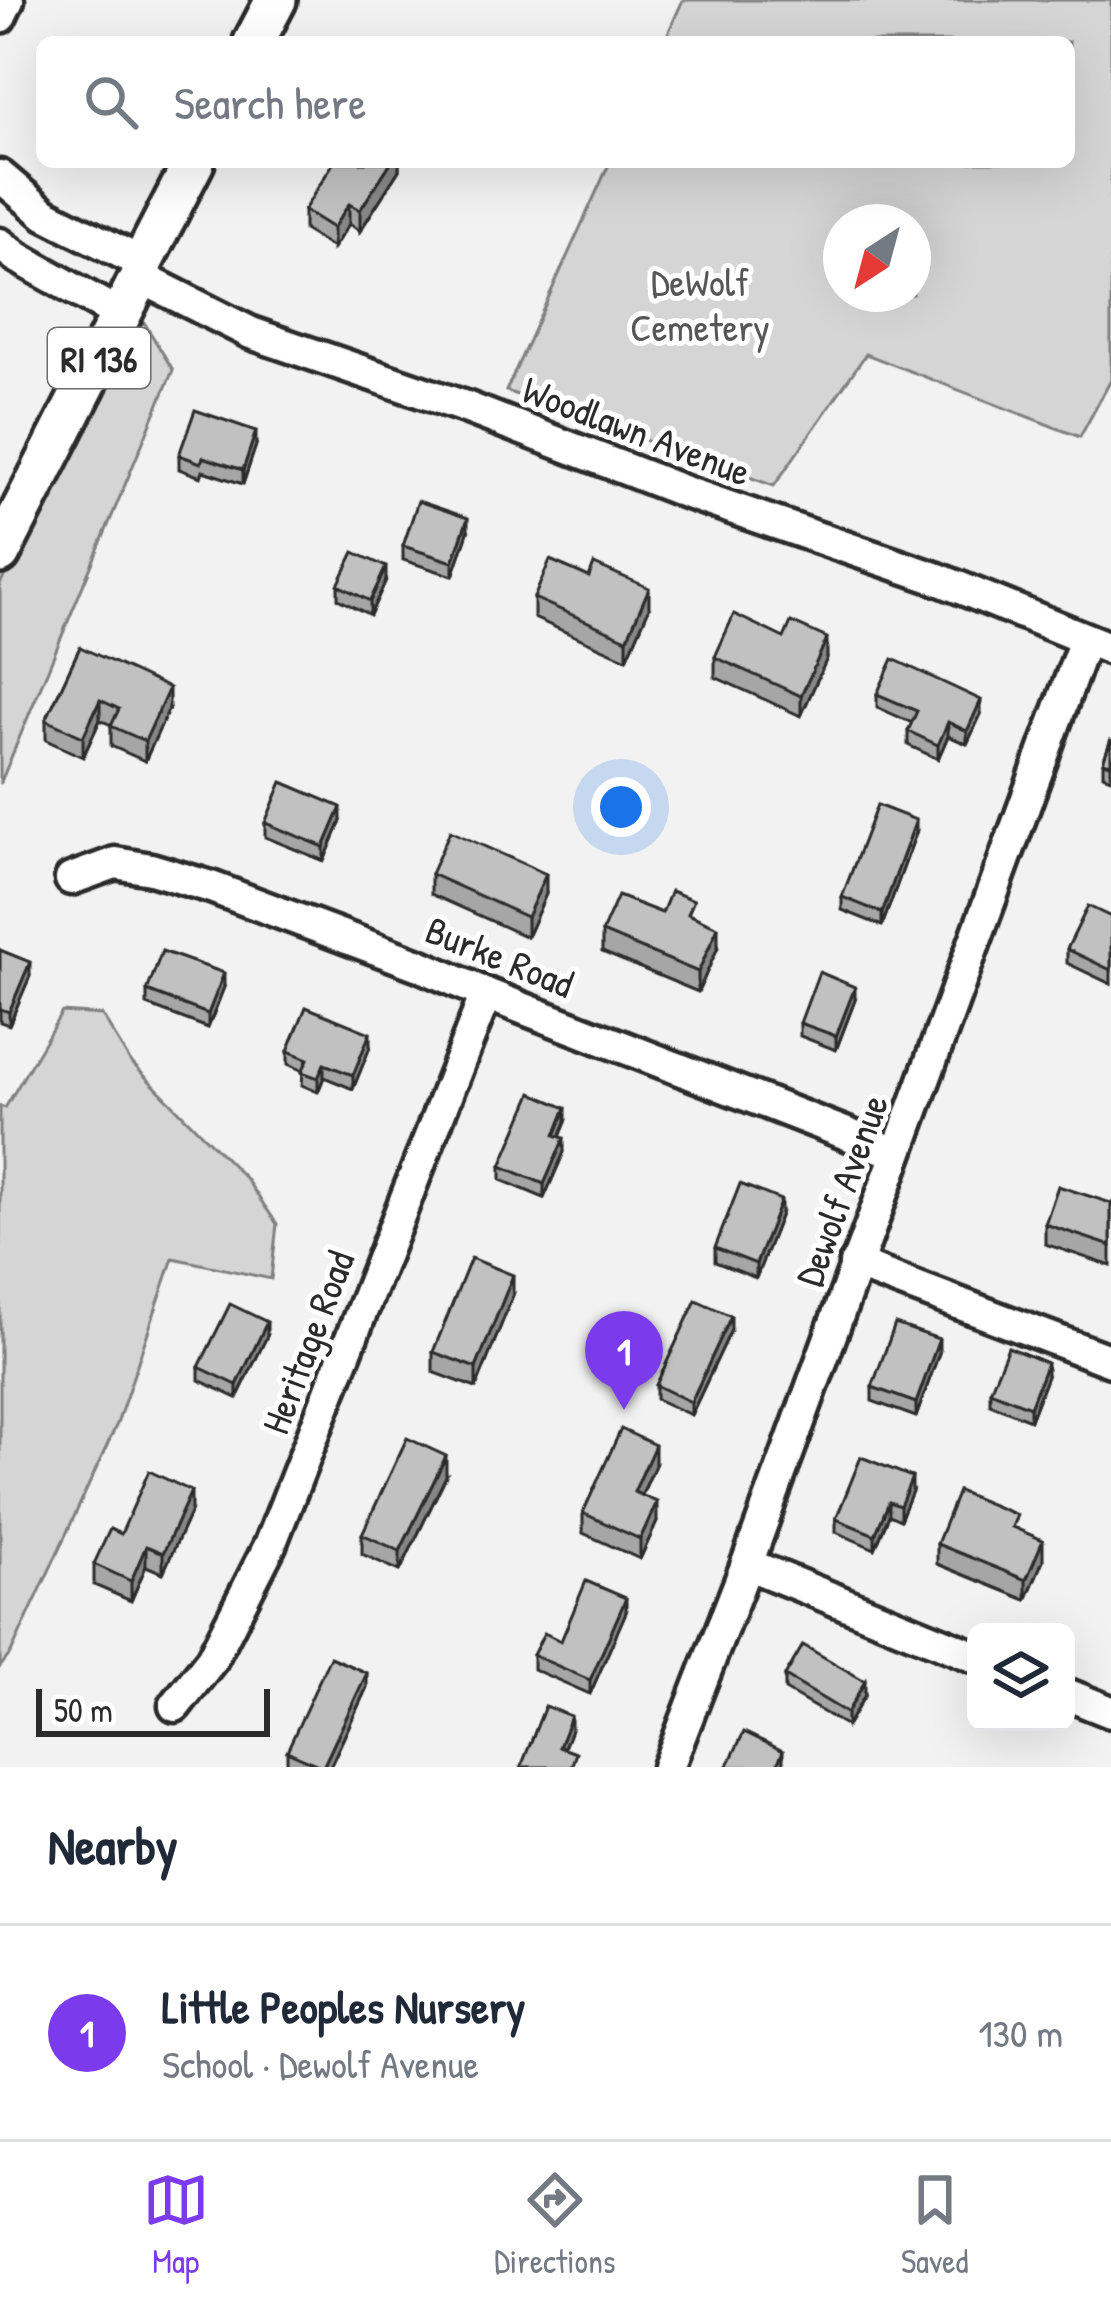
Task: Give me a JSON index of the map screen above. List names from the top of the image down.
{
  "streets": {
    "main road": ["RI 136"],
    "street": [
      "Woodlawn Avenue",
      "Burke Road",
      "Dewolf Avenue",
      "Heritage Road"
    ]
  },
  "crossings": [
    ["RI 136", "Woodlawn Avenue"],
    ["Woodlawn Avenue", "Dewolf Avenue"],
    ["Burke Road", "Dewolf Avenue"],
    ["Burke Road", "Heritage Road"]
  ],
  "parks": ["DeWolf Cemetery"],
  "scale_bar": "50 m",
  "north": "bottom left",
  "page": {
    "search": "Search here",
    "pins": "1",
    "scale": "50 m",
    "heading": "Nearby",
    "list": [
      {
        "mark": "1",
        "name": "Little Peoples Nursery",
        "note": "School · Dewolf Avenue",
        "value": "130 m"
      }
    ],
    "nav": ["Map", "Directions", "Saved"]
  }
}
